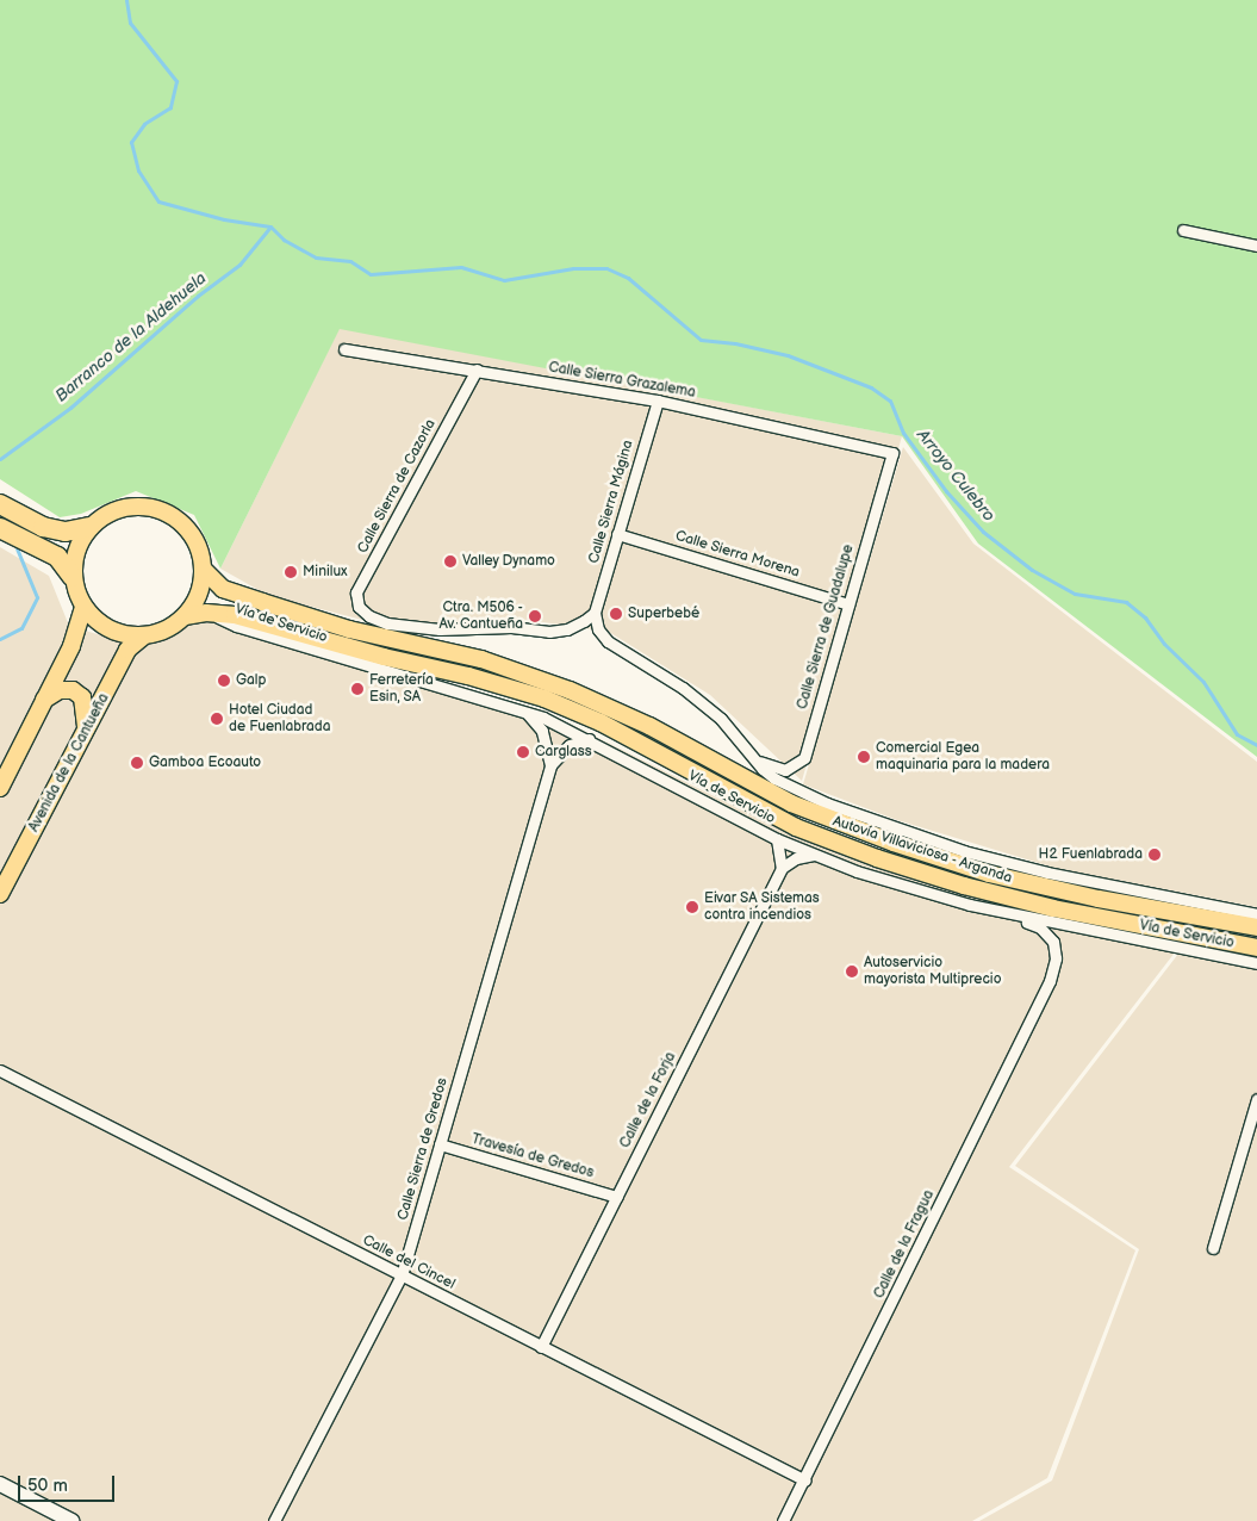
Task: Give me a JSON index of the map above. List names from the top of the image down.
{
  "streets": {
    "main road": ["Avenida de la Cantueña", "Autovía Villaviciosa - Arganda"],
    "street": [
      "Calle Sierra Grazalema",
      "Calle Sierra de Cazorla",
      "Calle Sierra Mágina",
      "Calle Sierra Morena",
      "Vía de Servicio",
      "Calle Sierra de Guadalupe",
      "Calle de la Forja",
      "Calle Sierra de Gredos",
      "Travesía de Gredos",
      "Calle de la Fragua",
      "Calle del Cincel"
    ]
  },
  "crossings": [
    ["Calle Sierra Grazalema", "Calle Sierra de Cazorla"],
    ["Calle Sierra Grazalema", "Calle Sierra Mágina"],
    ["Calle Sierra Grazalema", "Calle Sierra de Guadalupe"],
    ["Calle Sierra de Cazorla", "Calle Sierra Mágina"],
    ["Calle Sierra Mágina", "Calle Sierra Morena"],
    ["Calle Sierra Morena", "Calle Sierra de Guadalupe"],
    ["Vía de Servicio", "Calle Sierra de Gredos"],
    ["Vía de Servicio", "Calle de la Fragua"],
    ["Avenida de la Cantueña", "Autovía Villaviciosa - Arganda"],
    ["Calle de la Forja", "Travesía de Gredos"],
    ["Calle de la Forja", "Calle del Cincel"],
    ["Calle Sierra de Gredos", "Travesía de Gredos"],
    ["Calle Sierra de Gredos", "Calle del Cincel"],
    ["Calle de la Fragua", "Calle del Cincel"]
  ],
  "water": ["Barranco de la Aldehuela", "Arroyo Culebro"],
  "places": [
    "Valley Dynamo",
    "Minilux",
    "Superbebé",
    "Ctra. M506 - Av. Cantueña",
    "Galp",
    "Ferretería Esin, SA",
    "Hotel Ciudad de Fuenlabrada",
    "Carglass",
    "Comercial Egea maquinaria para la madera",
    "Gamboa Ecoauto",
    "H2 Fuenlabrada",
    "Eivar SA Sistemas contra incendios",
    "Autoservicio mayorista Multiprecio"
  ],
  "scale_bar": "50 m"
}
